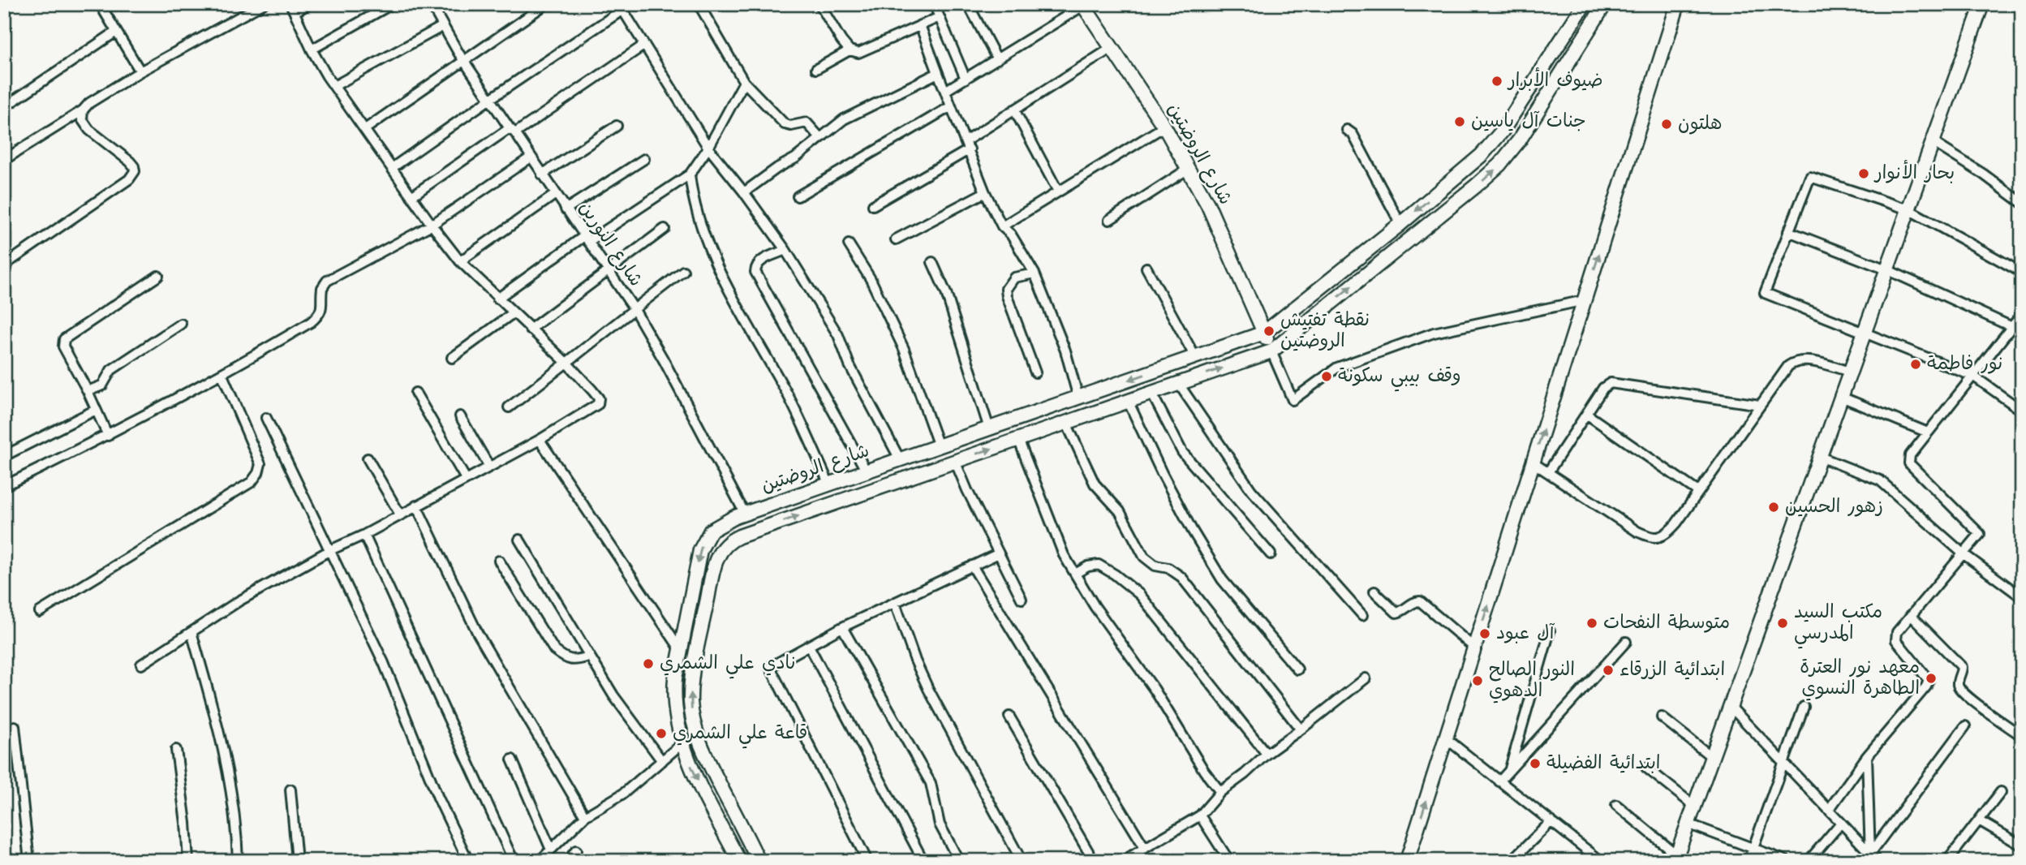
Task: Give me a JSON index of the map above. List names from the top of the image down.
{
  "streets": {
    "main road": ["شارع الروضتين"],
    "street": ["شارع النورين"]
  },
  "crossings": [
    ["شارع الروضتين", "شارع النورين"]
  ],
  "places": [
    "ضيوف الأبرار",
    "جنات آل ياسين",
    "هلتون",
    "بحار الأنوار",
    "نقطة تفتيش الروضتين",
    "نور فاطمة",
    "وقف بيبي سكونة",
    "زهور الحسين",
    "متوسطة النفحات",
    "مكتب السيد المدرسي",
    "آل عبود",
    "نادي علي الشمري",
    "ابتدائية الزرقاء",
    "معهد نور العترة الطاهرة النسوي",
    "النور الصالح الدهوي",
    "قاعة علي الشمري",
    "ابتدائية الفضيلة"
  ]
}
